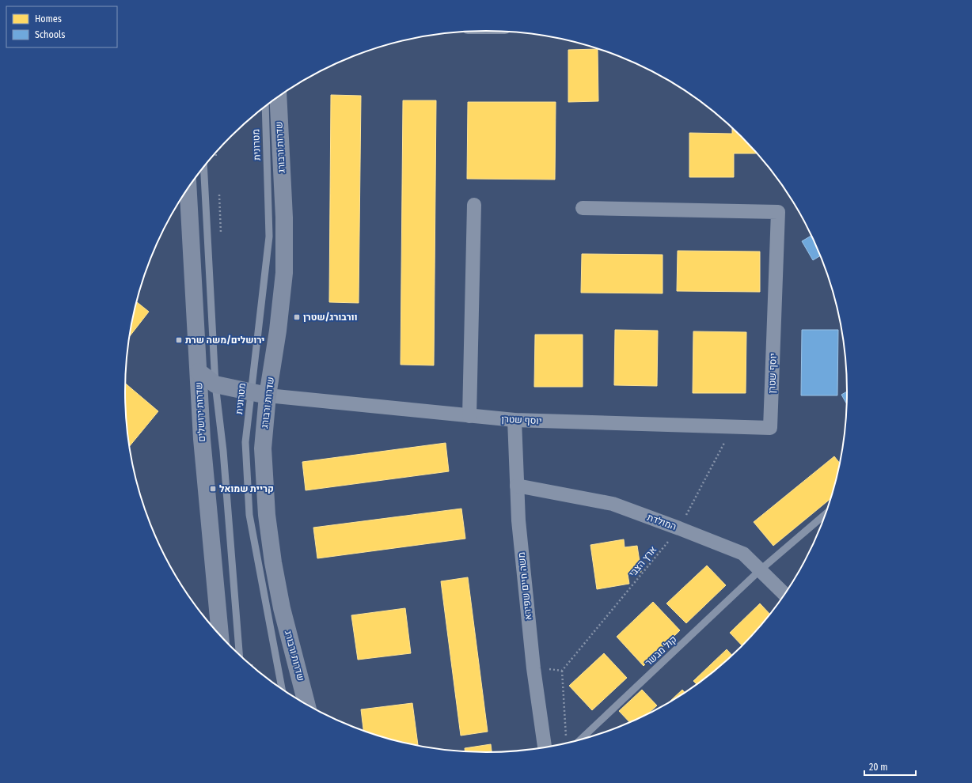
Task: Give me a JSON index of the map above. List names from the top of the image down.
{
  "streets": {
    "main road": ["שדרות ורבורג", "שדרות ירושלים"],
    "street": ["יוסף שטרן", "המולדת", "משה חיים שפירא"],
    "lane": ["מטרונית", "קול מבשר"],
    "path": ["ארץ הצבי"]
  },
  "crossings": [
    ["שדרות ורבורג", "יוסף שטרן"],
    ["יוסף שטרן", "ארץ הצבי"],
    ["יוסף שטרן", "משה חיים שפירא"],
    ["המולדת", "ארץ הצבי"],
    ["המולדת", "משה חיים שפירא"],
    ["המולדת", "קול מבשר"]
  ],
  "places": {
    "transit": ["וורבורג/שטרן", "ירושלים/משה שרת", "קריית שמואל"]
  },
  "legend": ["Homes", "Schools"],
  "scale_bar": "20 m"
}
